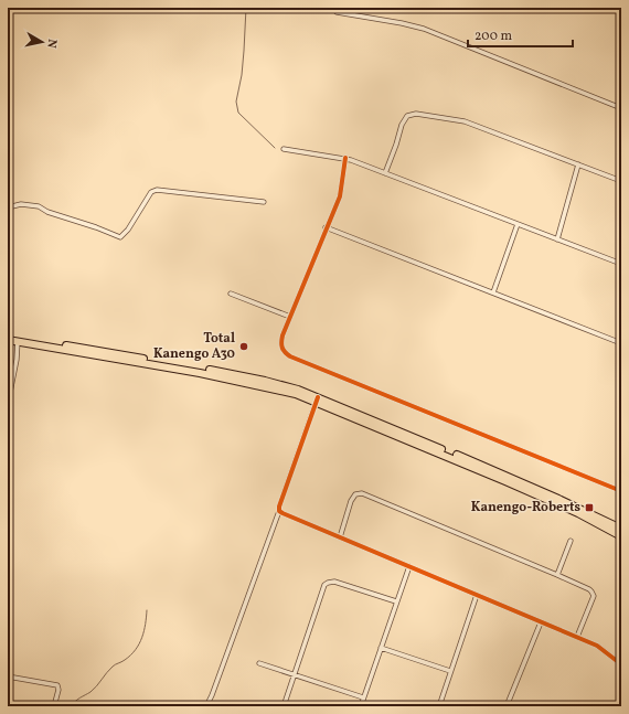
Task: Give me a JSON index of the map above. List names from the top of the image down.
{
  "places": {
    "other": ["Total Kanengo A30"],
    "transit": ["Kanengo-Roberts"]
  },
  "scale_bar": "200 m",
  "north": "right"
}
